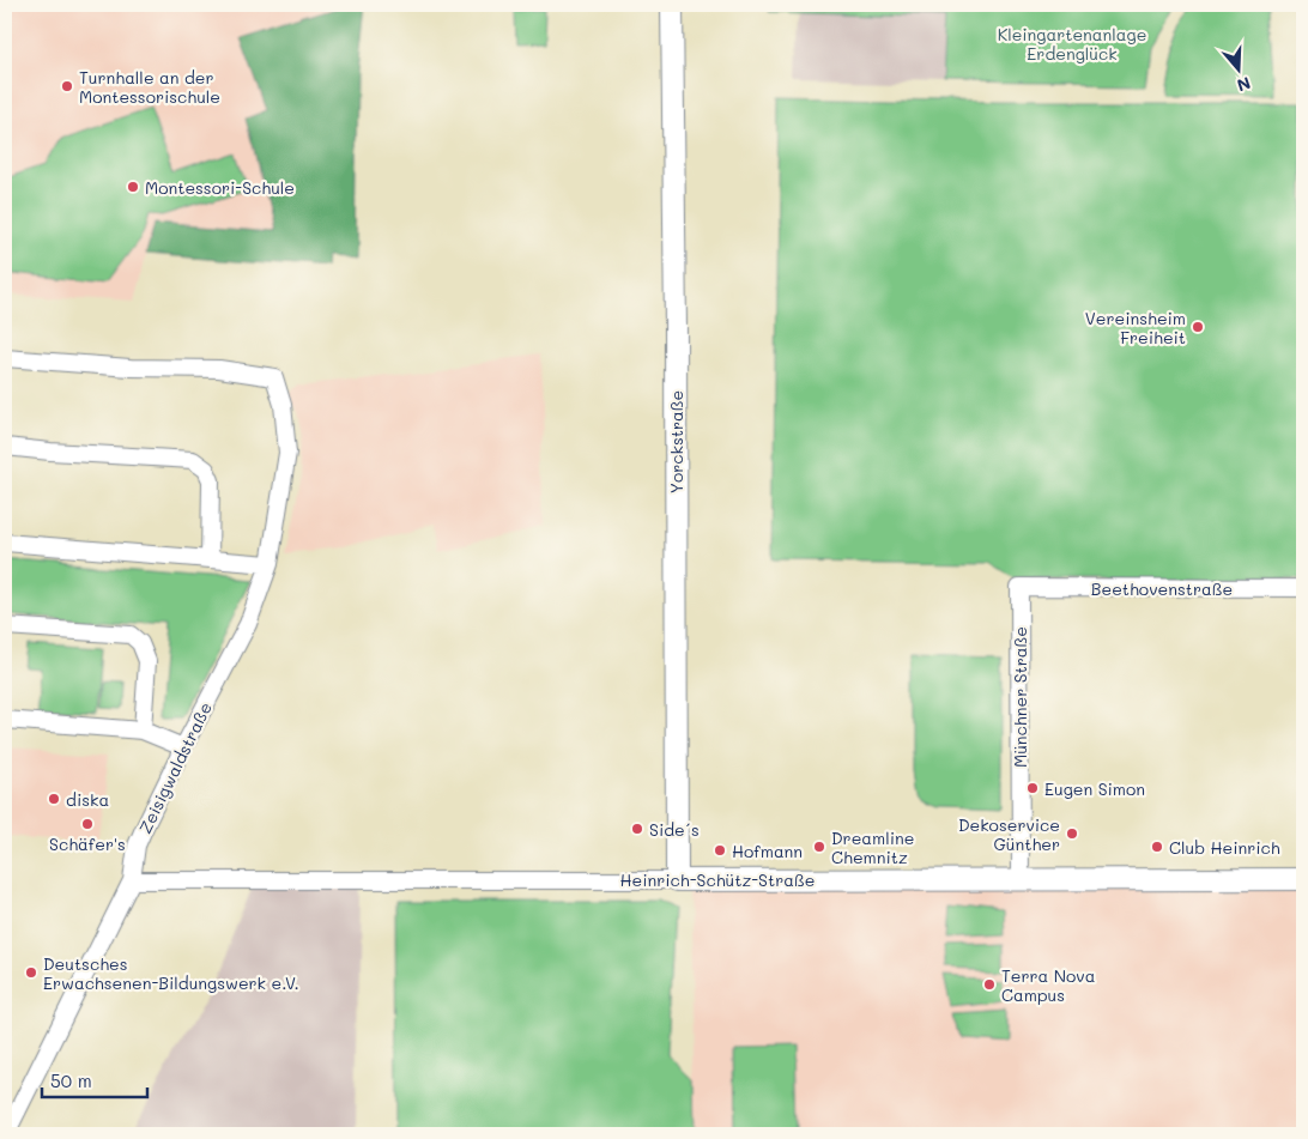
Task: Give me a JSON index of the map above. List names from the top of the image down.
{
  "streets": {
    "main road": ["Yorckstraße", "Heinrich-Schütz-Straße"],
    "street": ["Beethovenstraße", "Münchner Straße", "Zeisigwaldstraße"]
  },
  "crossings": [
    ["Yorckstraße", "Heinrich-Schütz-Straße"],
    ["Beethovenstraße", "Münchner Straße"],
    ["Münchner Straße", "Heinrich-Schütz-Straße"],
    ["Zeisigwaldstraße", "Heinrich-Schütz-Straße"]
  ],
  "parks": ["Kleingartenanlage Erdenglück"],
  "places": [
    "Turnhalle an der Montessorischule",
    "Montessori-Schule",
    "Vereinsheim Freiheit",
    "Eugen Simon",
    "diska",
    "Schäfer's",
    "Side´s",
    "Dekoservice Günther",
    "Dreamline Chemnitz",
    "Club Heinrich",
    "Hofmann",
    "Deutsches Erwachsenen-Bildungswerk e.V.",
    "Terra Nova Campus"
  ],
  "scale_bar": "50 m",
  "north": "bottom"
}
